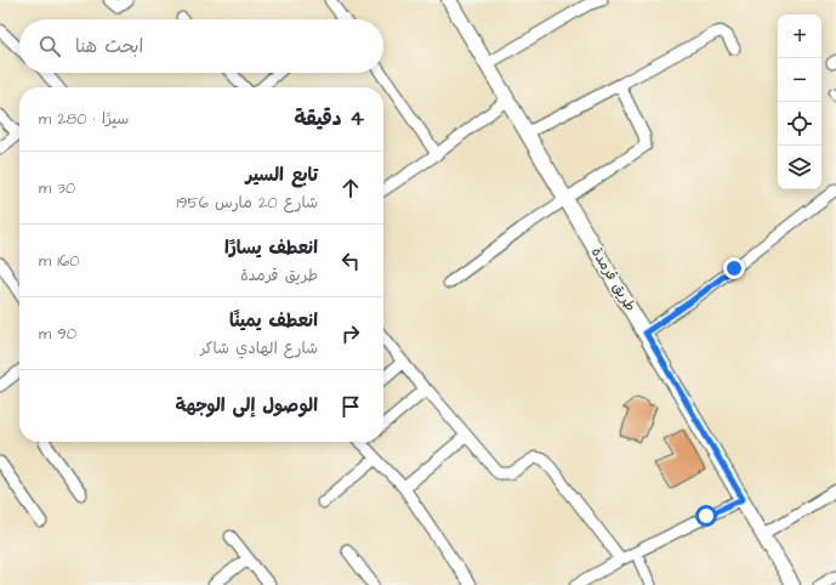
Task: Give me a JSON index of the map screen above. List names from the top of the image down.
{
  "streets": {
    "main road": ["طريق قرمدة"]
  },
  "page": {
    "map_buttons": ["+", "−"],
    "search": "ابحث هنا",
    "heading": ["4 دقيقة", "سيرًا · 280 m"],
    "list": [
      ["تابع السير", "شارع 20 مارس 1956", "30 m"],
      ["انعطف يسارًا", "طريق قرمدة", "160 m"],
      ["انعطف يمينًا", "شارع الهادي شاكر", "90 m"],
      "الوصول إلى الوجهة"
    ]
  }
}
